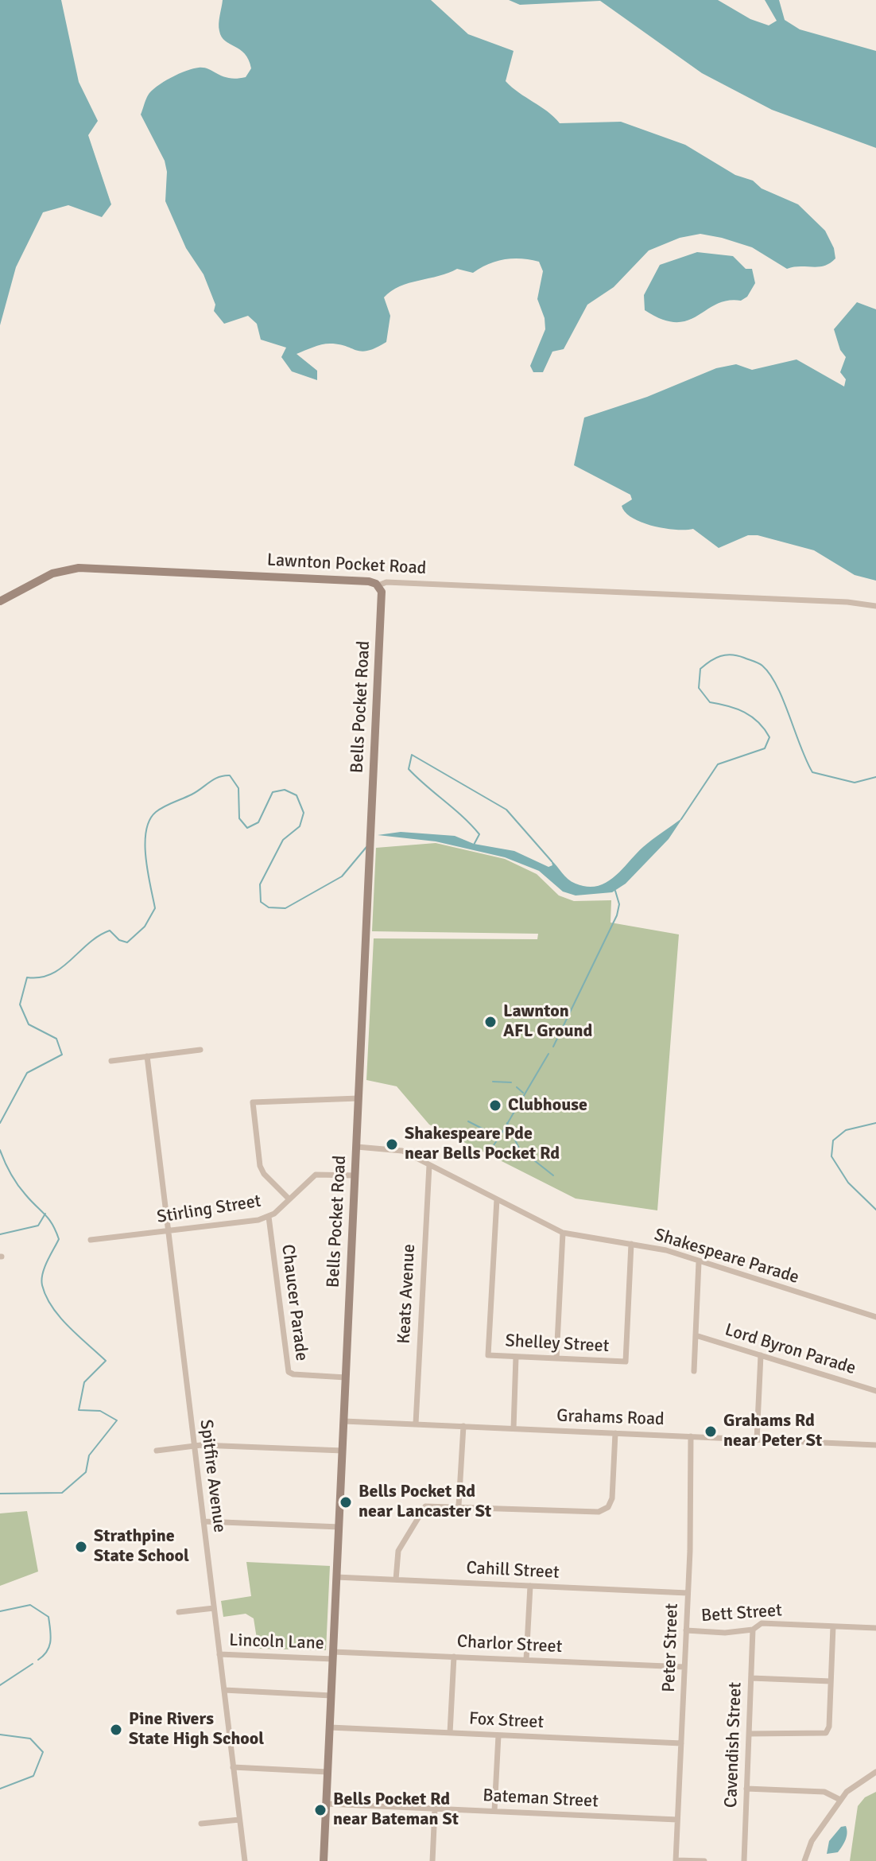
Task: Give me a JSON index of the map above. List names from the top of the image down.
{
  "streets": {
    "main road": ["Lawnton Pocket Road", "Bells Pocket Road"],
    "street": [
      "Stirling Street",
      "Shakespeare Parade",
      "Keats Avenue",
      "Chaucer Parade",
      "Shelley Street",
      "Lord Byron Parade",
      "Grahams Road",
      "Spitfire Avenue",
      "Cahill Street",
      "Bett Street",
      "Lincoln Lane",
      "Charlor Street",
      "Peter Street",
      "Fox Street",
      "Cavendish Street",
      "Bateman Street"
    ]
  },
  "crossings": [
    ["Lawnton Pocket Road", "Bells Pocket Road"],
    ["Bells Pocket Road", "Stirling Street"],
    ["Bells Pocket Road", "Shakespeare Parade"],
    ["Bells Pocket Road", "Chaucer Parade"],
    ["Bells Pocket Road", "Grahams Road"],
    ["Bells Pocket Road", "Cahill Street"],
    ["Bells Pocket Road", "Lincoln Lane"],
    ["Bells Pocket Road", "Charlor Street"],
    ["Bells Pocket Road", "Fox Street"],
    ["Bells Pocket Road", "Bateman Street"],
    ["Stirling Street", "Chaucer Parade"],
    ["Stirling Street", "Spitfire Avenue"],
    ["Shakespeare Parade", "Keats Avenue"],
    ["Shakespeare Parade", "Shelley Street"],
    ["Keats Avenue", "Grahams Road"],
    ["Grahams Road", "Peter Street"],
    ["Spitfire Avenue", "Lincoln Lane"],
    ["Cahill Street", "Peter Street"],
    ["Bett Street", "Peter Street"],
    ["Bett Street", "Cavendish Street"],
    ["Lincoln Lane", "Charlor Street"],
    ["Charlor Street", "Peter Street"],
    ["Peter Street", "Fox Street"],
    ["Peter Street", "Bateman Street"]
  ],
  "places": [
    "Lawnton AFL Ground",
    "Clubhouse",
    "Shakespeare Pde near Bells Pocket Rd",
    "Grahams Rd near Peter St",
    "Bells Pocket Rd near Lancaster St",
    "Strathpine State School",
    "Pine Rivers State High School",
    "Bells Pocket Rd near Bateman St"
  ]
}
